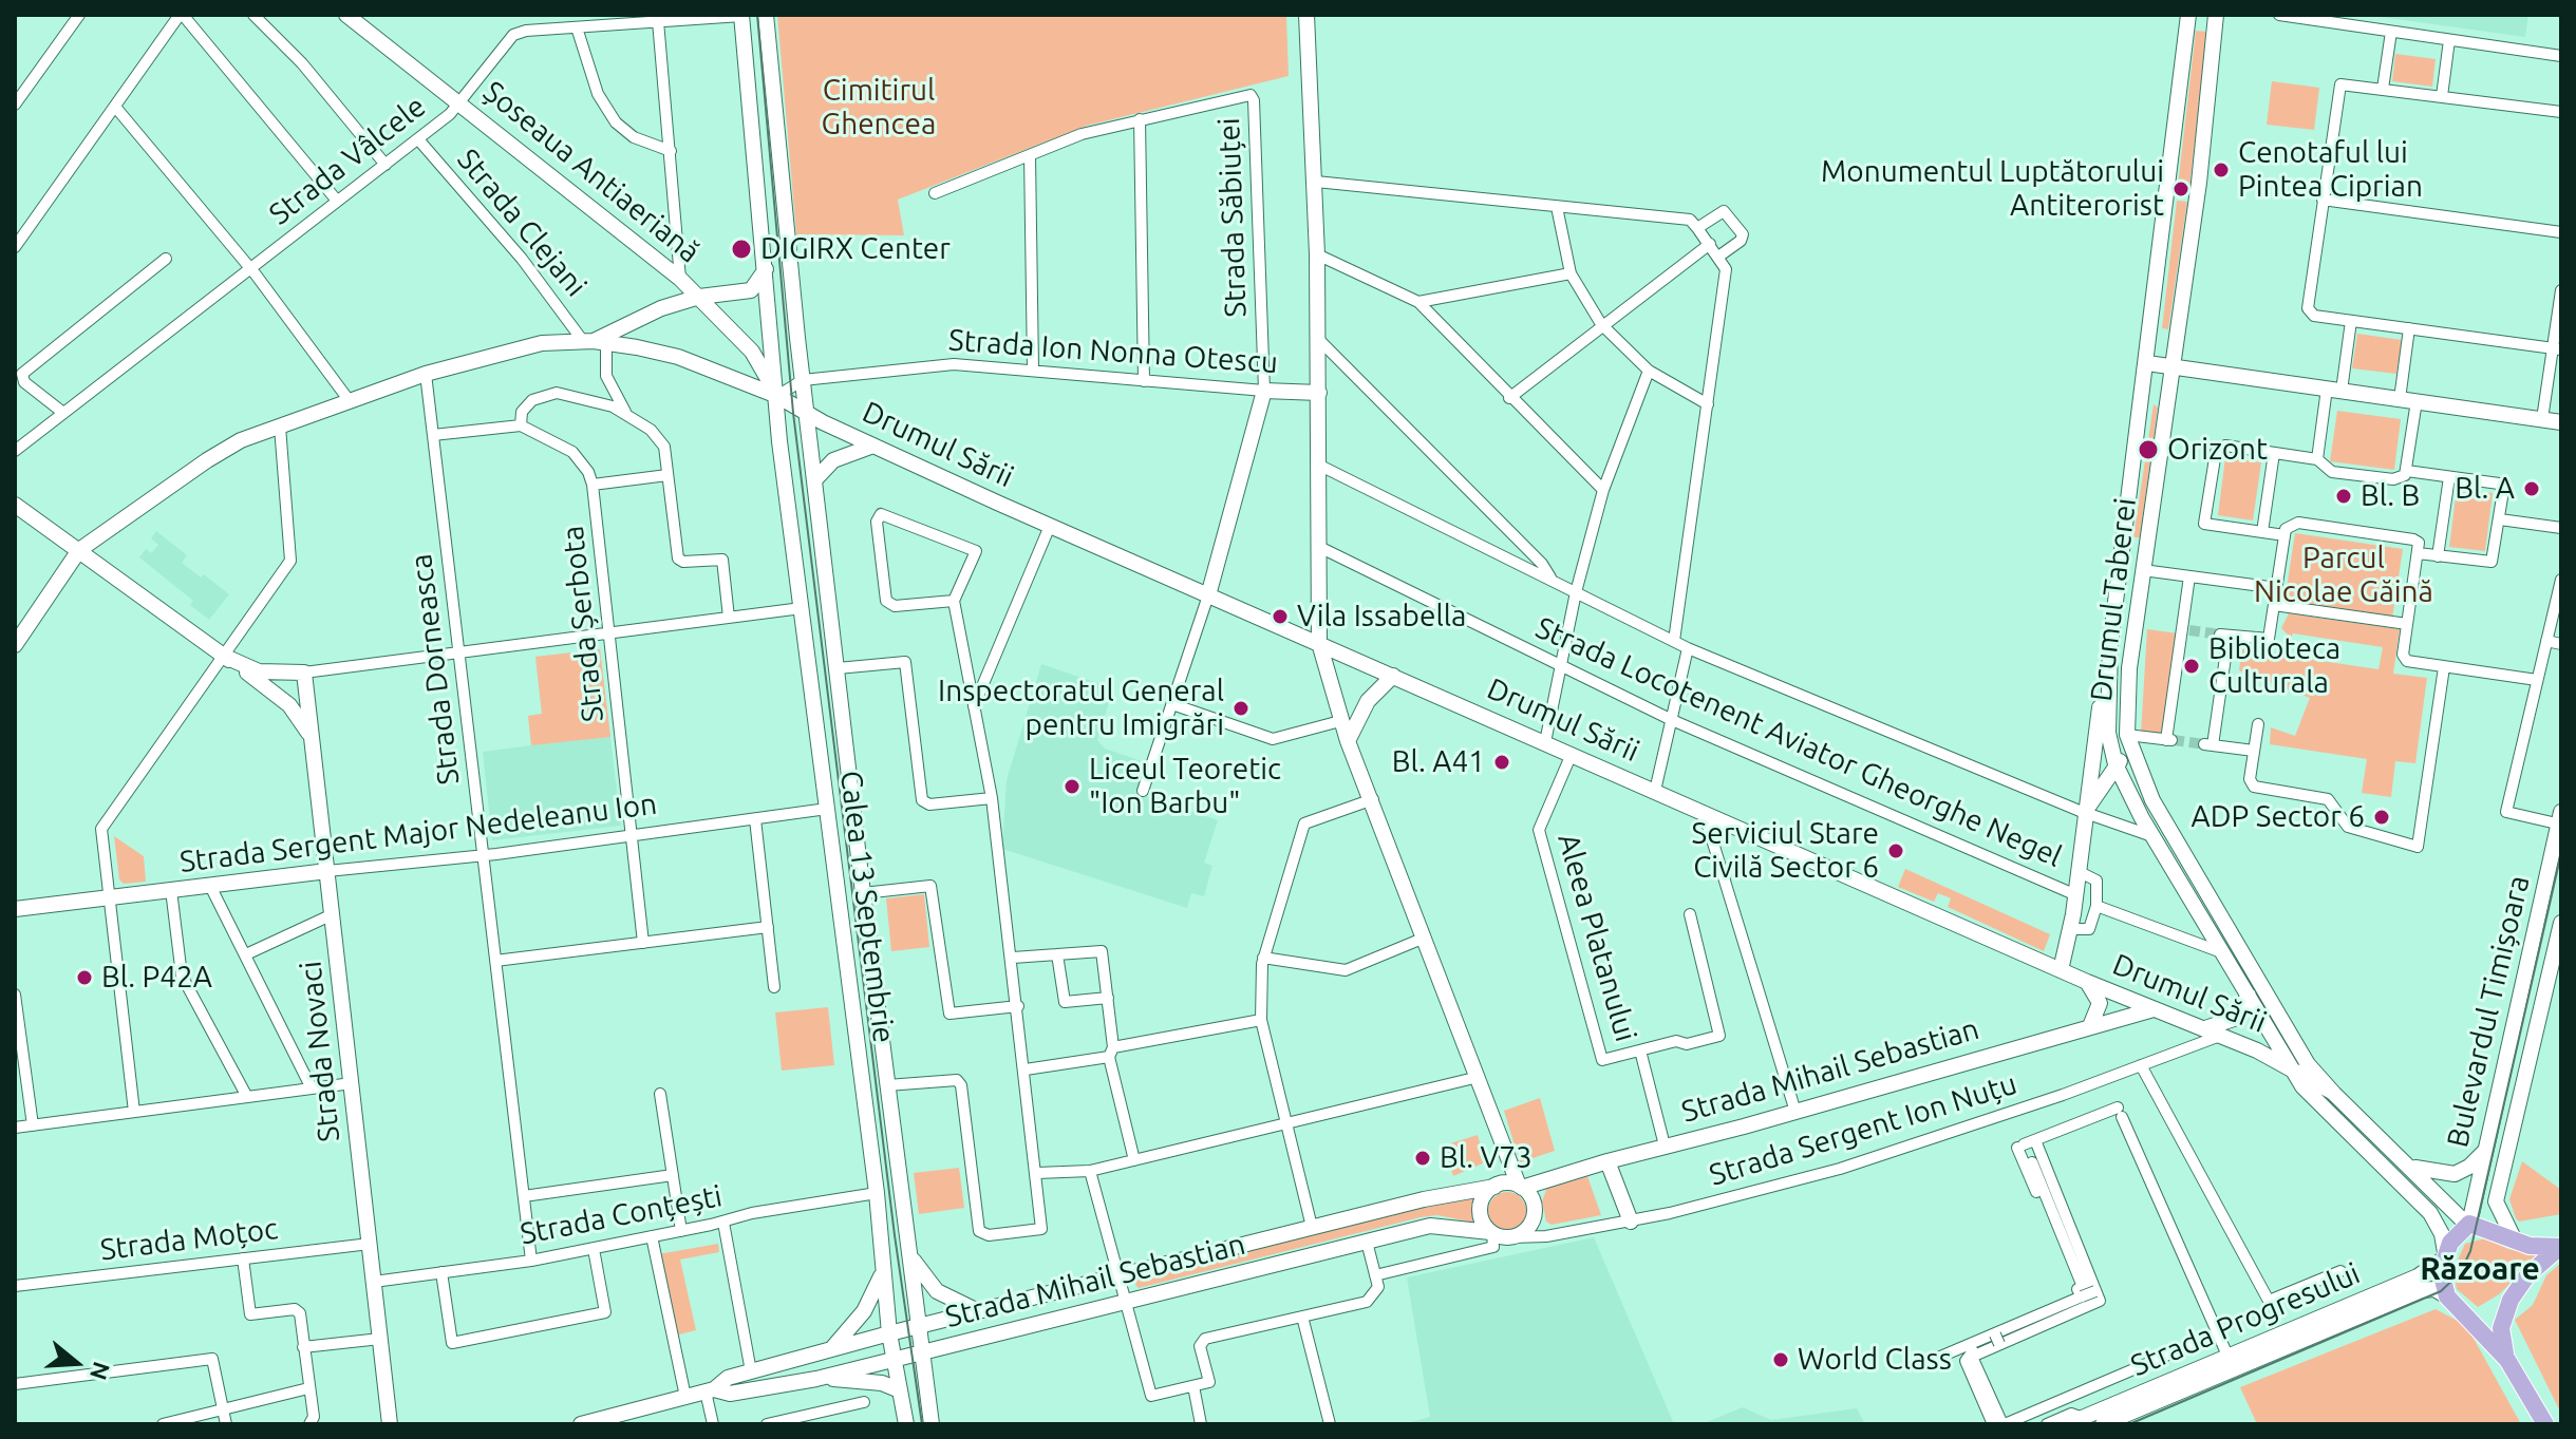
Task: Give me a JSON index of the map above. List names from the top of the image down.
{
  "streets": {
    "main road": [
      "Șoseaua Antiaeriană",
      "Strada Ion Nonna Otescu",
      "Drumul Sării",
      "Drumul Taberei",
      "Strada Sergent Major Nedeleanu Ion",
      "Calea 13 Septembrie",
      "Bulevardul Timișoara",
      "Strada Novaci",
      "Strada Mihail Sebastian",
      "Strada Progresului"
    ],
    "street": [
      "Strada Vâlcele",
      "Strada Săbiuței",
      "Strada Clejani",
      "Strada Șerbota",
      "Strada Dorneasca",
      "Strada Locotenent Aviator Gheorghe Negel",
      "Aleea Platanului",
      "Strada Sergent Ion Nuțu",
      "Strada Conțești",
      "Strada Moțoc"
    ]
  },
  "crossings": [
    ["Strada Vâlcele", "Șoseaua Antiaeriană"],
    ["Strada Vâlcele", "Strada Clejani"],
    ["Strada Vâlcele", "Calea 13 Septembrie"],
    ["Șoseaua Antiaeriană", "Drumul Sării"],
    ["Șoseaua Antiaeriană", "Calea 13 Septembrie"],
    ["Strada Săbiuței", "Strada Ion Nonna Otescu"],
    ["Strada Clejani", "Drumul Sării"],
    ["Strada Ion Nonna Otescu", "Calea 13 Septembrie"],
    ["Drumul Sării", "Drumul Taberei"],
    ["Drumul Sării", "Calea 13 Septembrie"],
    ["Drumul Sării", "Aleea Platanului"],
    ["Drumul Sării", "Strada Mihail Sebastian"],
    ["Drumul Sării", "Strada Sergent Ion Nuțu"],
    ["Drumul Taberei", "Strada Progresului"],
    ["Strada Șerbota", "Strada Sergent Major Nedeleanu Ion"],
    ["Strada Dorneasca", "Strada Sergent Major Nedeleanu Ion"],
    ["Strada Dorneasca", "Strada Conțești"],
    ["Strada Sergent Major Nedeleanu Ion", "Calea 13 Septembrie"],
    ["Strada Sergent Major Nedeleanu Ion", "Strada Novaci"],
    ["Calea 13 Septembrie", "Strada Mihail Sebastian"],
    ["Calea 13 Septembrie", "Strada Conțești"],
    ["Aleea Platanului", "Strada Mihail Sebastian"],
    ["Strada Novaci", "Strada Conțești"],
    ["Strada Novaci", "Strada Moțoc"],
    ["Strada Mihail Sebastian", "Strada Sergent Ion Nuțu"]
  ],
  "districts": ["Răzoare"],
  "parks": ["Cimitirul Ghencea", "Parcul Nicolae Găină"],
  "places": [
    "Cenotaful lui Pintea Ciprian",
    "Monumentul Luptătorului Antiterorist",
    "DIGIRX Center",
    "Orizont",
    "Bl. A",
    "Bl. B",
    "Vila Issabella",
    "Biblioteca Culturala",
    "Inspectoratul General pentru Imigrări",
    "Bl. A41",
    "Liceul Teoretic \"Ion Barbu\"",
    "ADP Sector 6",
    "Serviciul Stare Civilă Sector 6",
    "Bl. P42A",
    "Bl. V73",
    "World Class"
  ],
  "north": "right"
}
